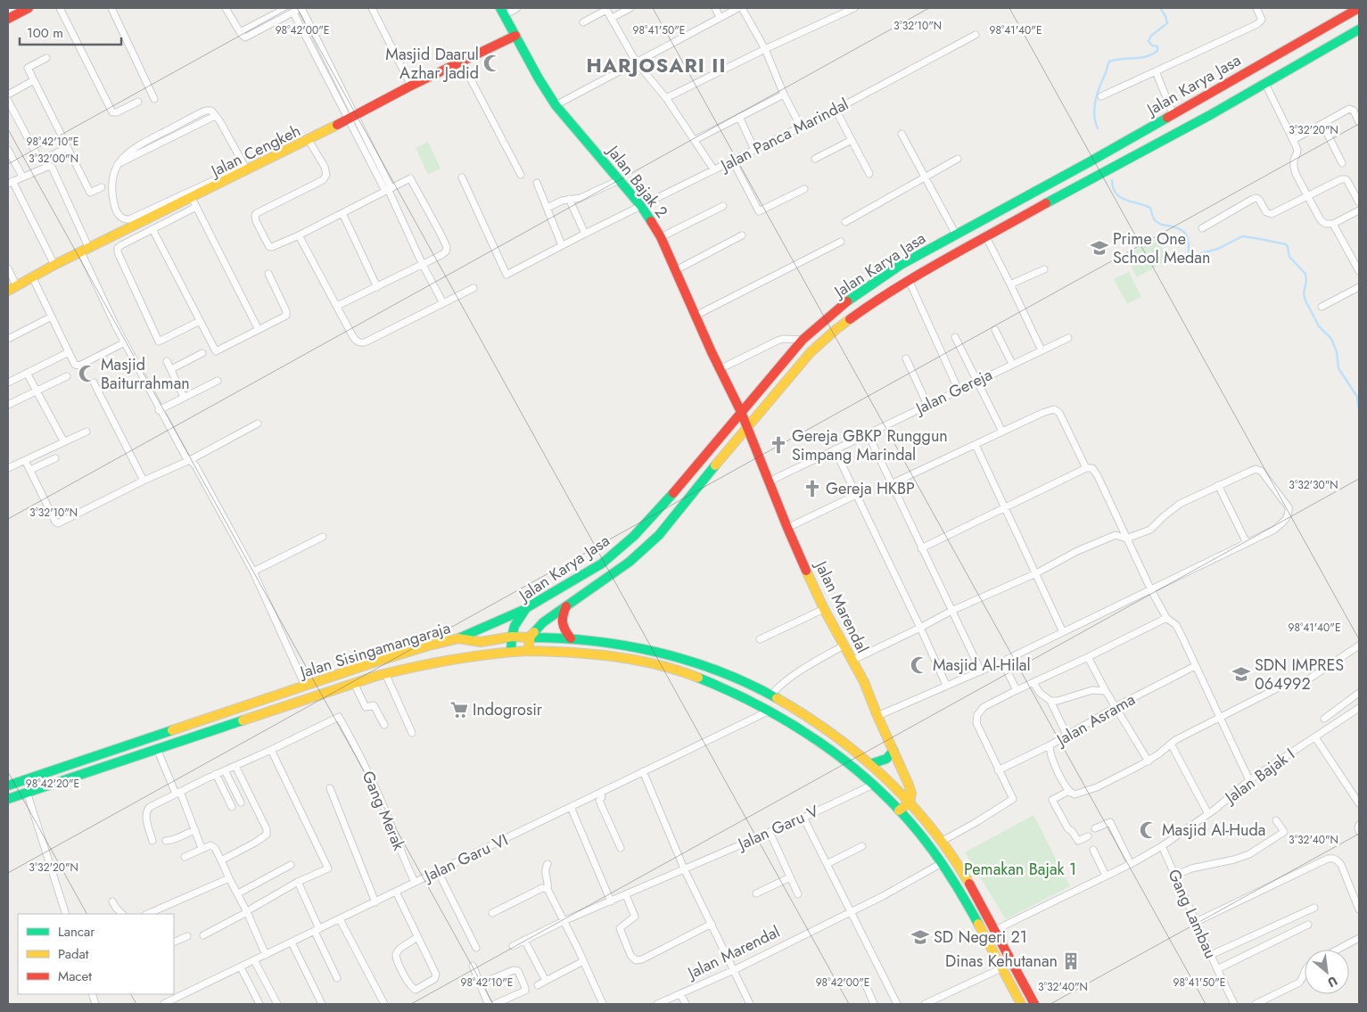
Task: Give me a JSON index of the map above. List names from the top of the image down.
{
  "streets": {
    "main road": [
      "Jalan Karya Jasa",
      "Jalan Cengkeh",
      "Jalan Bajak 2",
      "Jalan Marendal",
      "Jalan Sisingamangaraja"
    ],
    "street": [
      "Jalan Panca Marindal",
      "Jalan Gereja",
      "Jalan Asrama",
      "Jalan Bajak I",
      "Gang Merak",
      "Jalan Garu V",
      "Jalan Garu VI",
      "Gang Lambau"
    ]
  },
  "crossings": [
    ["Jalan Karya Jasa", "Jalan Bajak 2"],
    ["Jalan Karya Jasa", "Jalan Marendal"],
    ["Jalan Karya Jasa", "Jalan Sisingamangaraja"],
    ["Jalan Panca Marindal", "Jalan Bajak 2"],
    ["Jalan Cengkeh", "Jalan Bajak 2"],
    ["Jalan Bajak 2", "Jalan Marendal"],
    ["Jalan Gereja", "Jalan Marendal"],
    ["Jalan Marendal", "Jalan Sisingamangaraja"],
    ["Jalan Sisingamangaraja", "Jalan Bajak I"],
    ["Jalan Sisingamangaraja", "Jalan Garu V"],
    ["Jalan Sisingamangaraja", "Jalan Garu VI"],
    ["Jalan Bajak I", "Gang Lambau"],
    ["Gang Merak", "Jalan Garu VI"]
  ],
  "districts": ["HARJOSARI II"],
  "parks": ["Pemakan Bajak 1"],
  "places": {
    "mosque": [
      "Masjid Daarul Azhar Jadid",
      "Masjid Baiturrahman",
      "Masjid Al-Hilal",
      "Masjid Al-Huda"
    ],
    "school or university": ["Prime One School Medan", "SDN IMPRES 064992", "SD Negeri 21"],
    "church": ["Gereja GBKP Runggun Simpang Marindal", "Gereja HKBP"],
    "supermarket": ["Indogrosir"],
    "building": ["Dinas Kehutanan"]
  },
  "legend": ["Lancar", "Padat", "Macet"],
  "scale_bar": "100 m",
  "north": "bottom right",
  "coordinates": [
    "3°32'10\"N",
    "98°42'00\"E",
    "98°41'50\"E",
    "98°41'40\"E",
    "3°32'20\"N",
    "98°42'10\"E",
    "3°32'00\"N",
    "3°32'30\"N",
    "98°42'20\"E",
    "3°32'40\"N"
  ]
}
